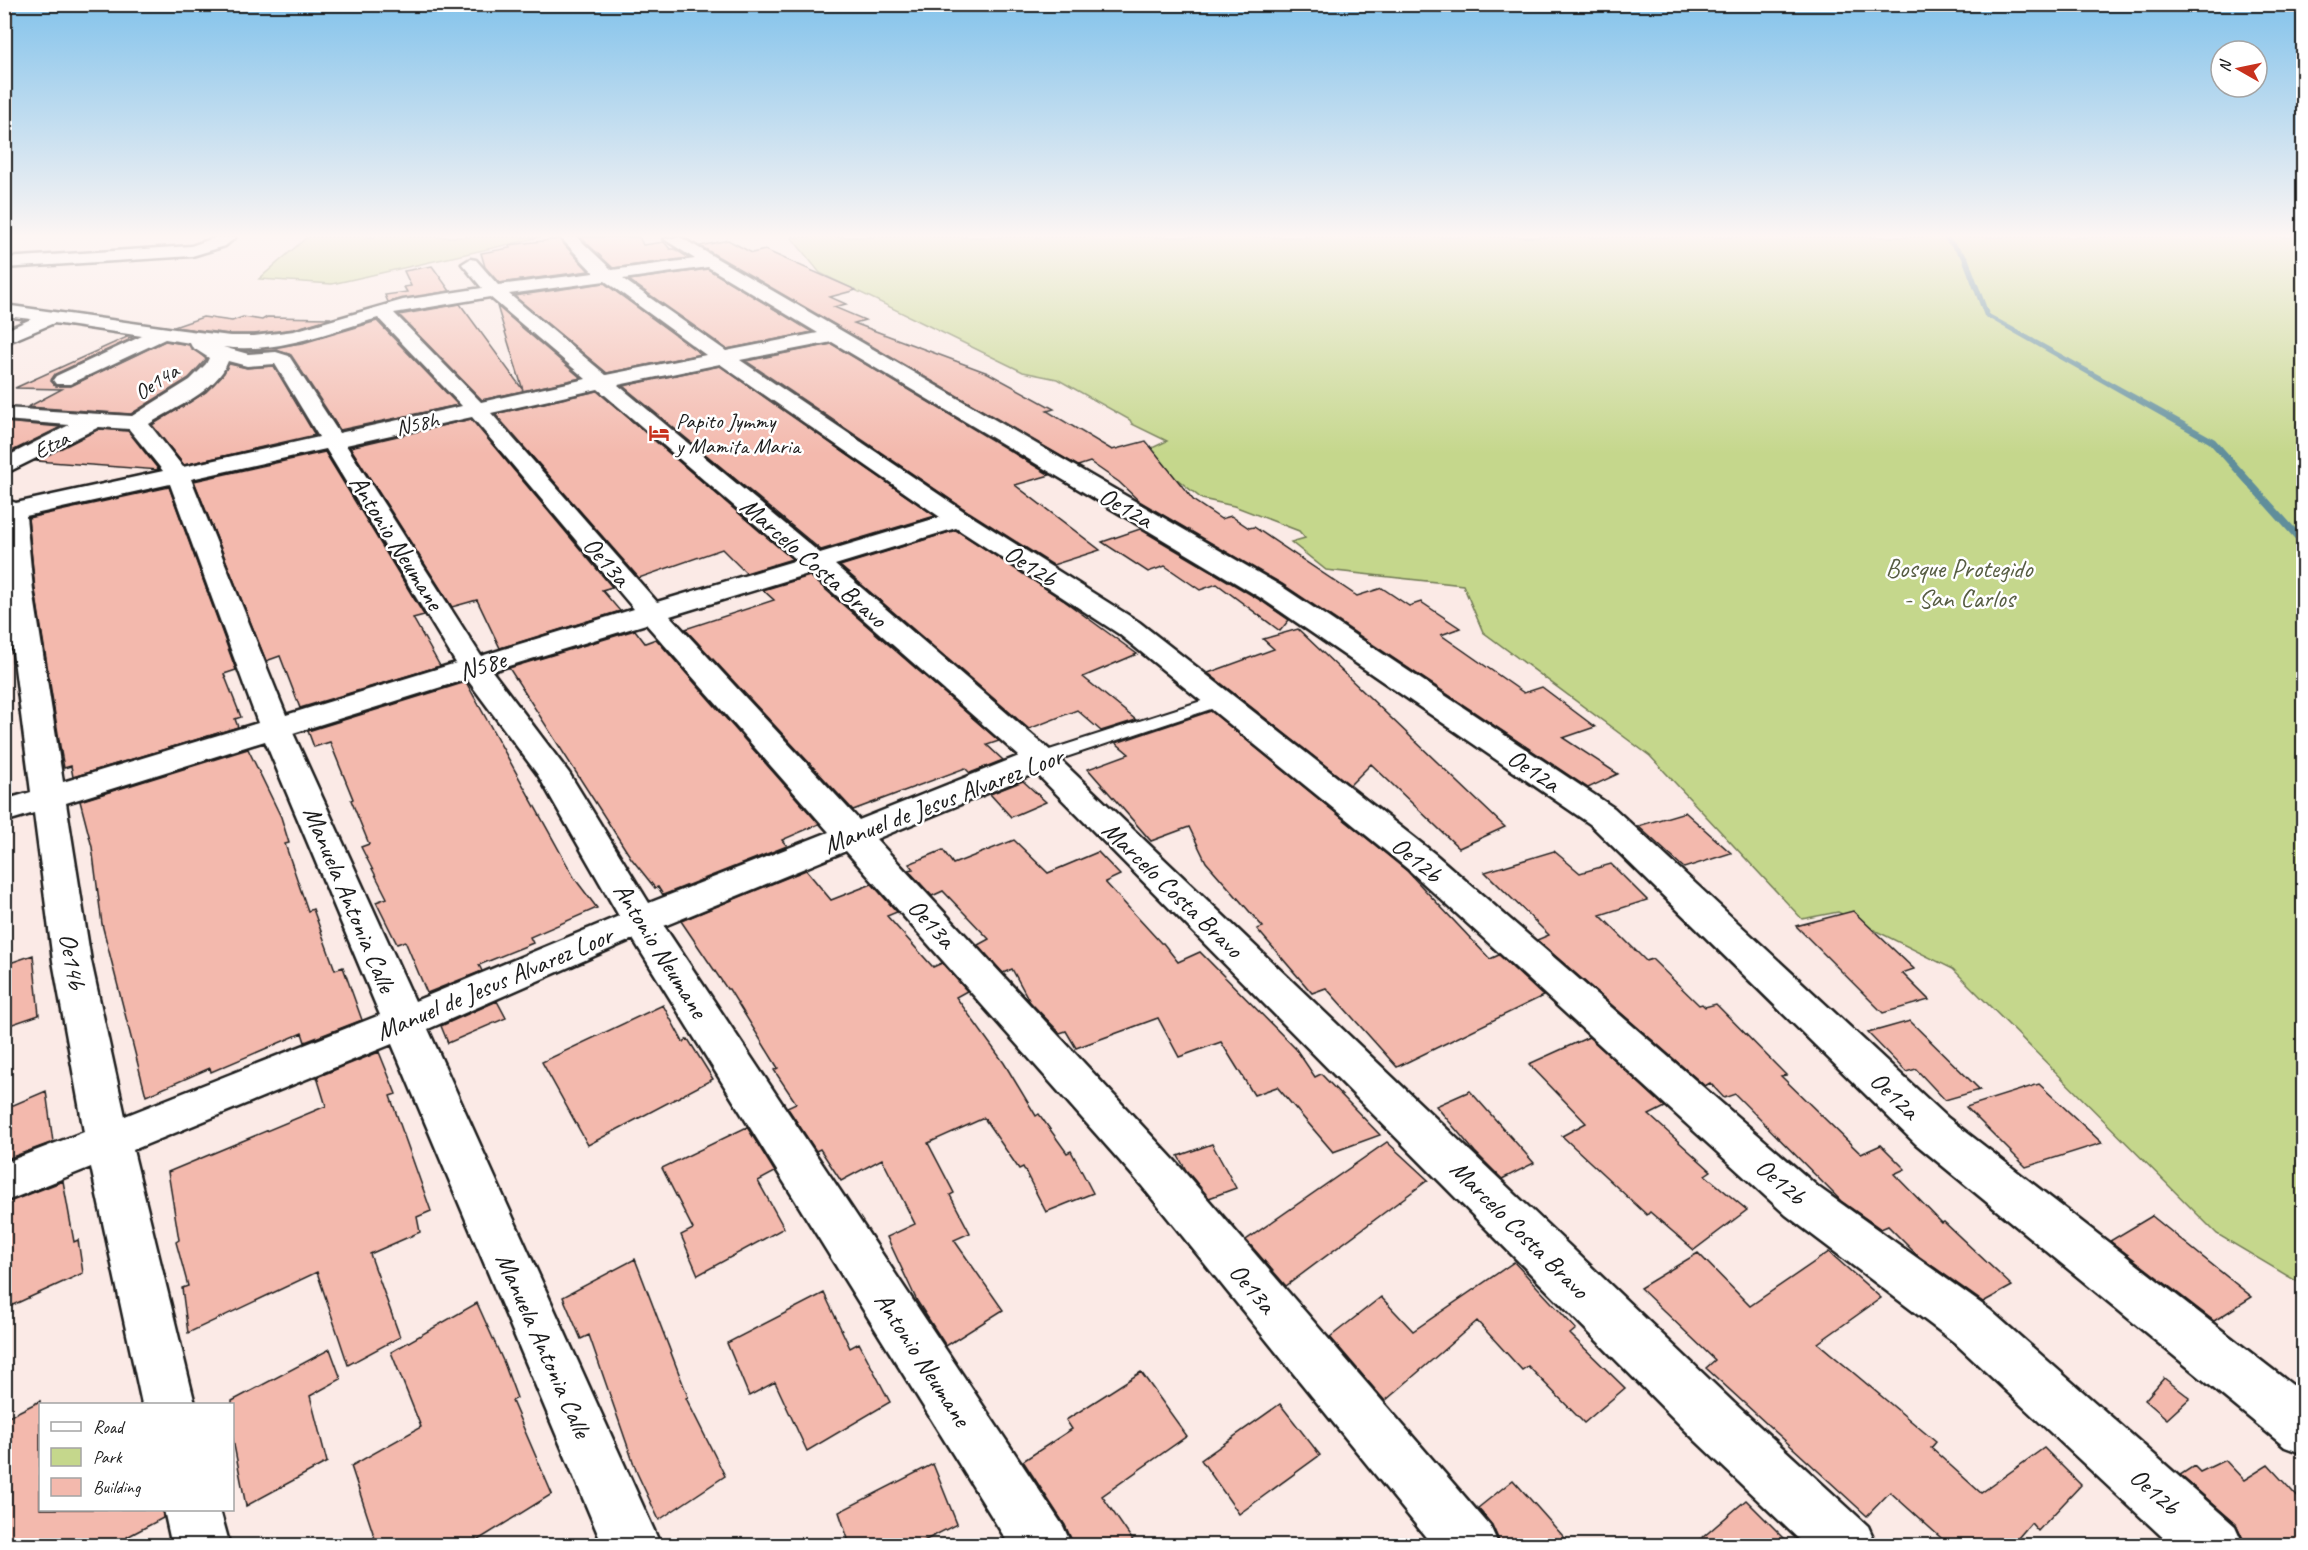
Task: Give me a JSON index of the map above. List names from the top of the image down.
{
  "streets": {
    "street": [
      "Oe14a",
      "N58h",
      "Etza",
      "Oe12a",
      "Antonio Neumane",
      "Oe13a",
      "Marcelo Costa Bravo",
      "Oe12b",
      "N58e",
      "Manuel de Jesus Alvarez Loor",
      "Manuela Antonia Calle",
      "Oe14b"
    ]
  },
  "crossings": [
    ["Oe14a", "Manuela Antonia Calle"],
    ["N58h", "Oe12a"],
    ["N58h", "Antonio Neumane"],
    ["N58h", "Oe13a"],
    ["N58h", "Marcelo Costa Bravo"],
    ["N58h", "Oe12b"],
    ["N58h", "Manuela Antonia Calle"],
    ["N58h", "Oe14b"],
    ["Antonio Neumane", "N58e"],
    ["Antonio Neumane", "Manuel de Jesus Alvarez Loor"],
    ["Oe13a", "N58e"],
    ["Oe13a", "Manuel de Jesus Alvarez Loor"],
    ["Marcelo Costa Bravo", "N58e"],
    ["Marcelo Costa Bravo", "Manuel de Jesus Alvarez Loor"],
    ["Oe12b", "N58e"],
    ["Oe12b", "Manuel de Jesus Alvarez Loor"],
    ["N58e", "Manuela Antonia Calle"],
    ["N58e", "Oe14b"],
    ["Manuel de Jesus Alvarez Loor", "Manuela Antonia Calle"],
    ["Manuel de Jesus Alvarez Loor", "Oe14b"]
  ],
  "parks": ["Bosque Protegido - San Carlos"],
  "places": {
    "hotel": ["Papito Jymmy y Mamita Maria"]
  },
  "legend": ["Road", "Park", "Building"],
  "north": "left"
}
